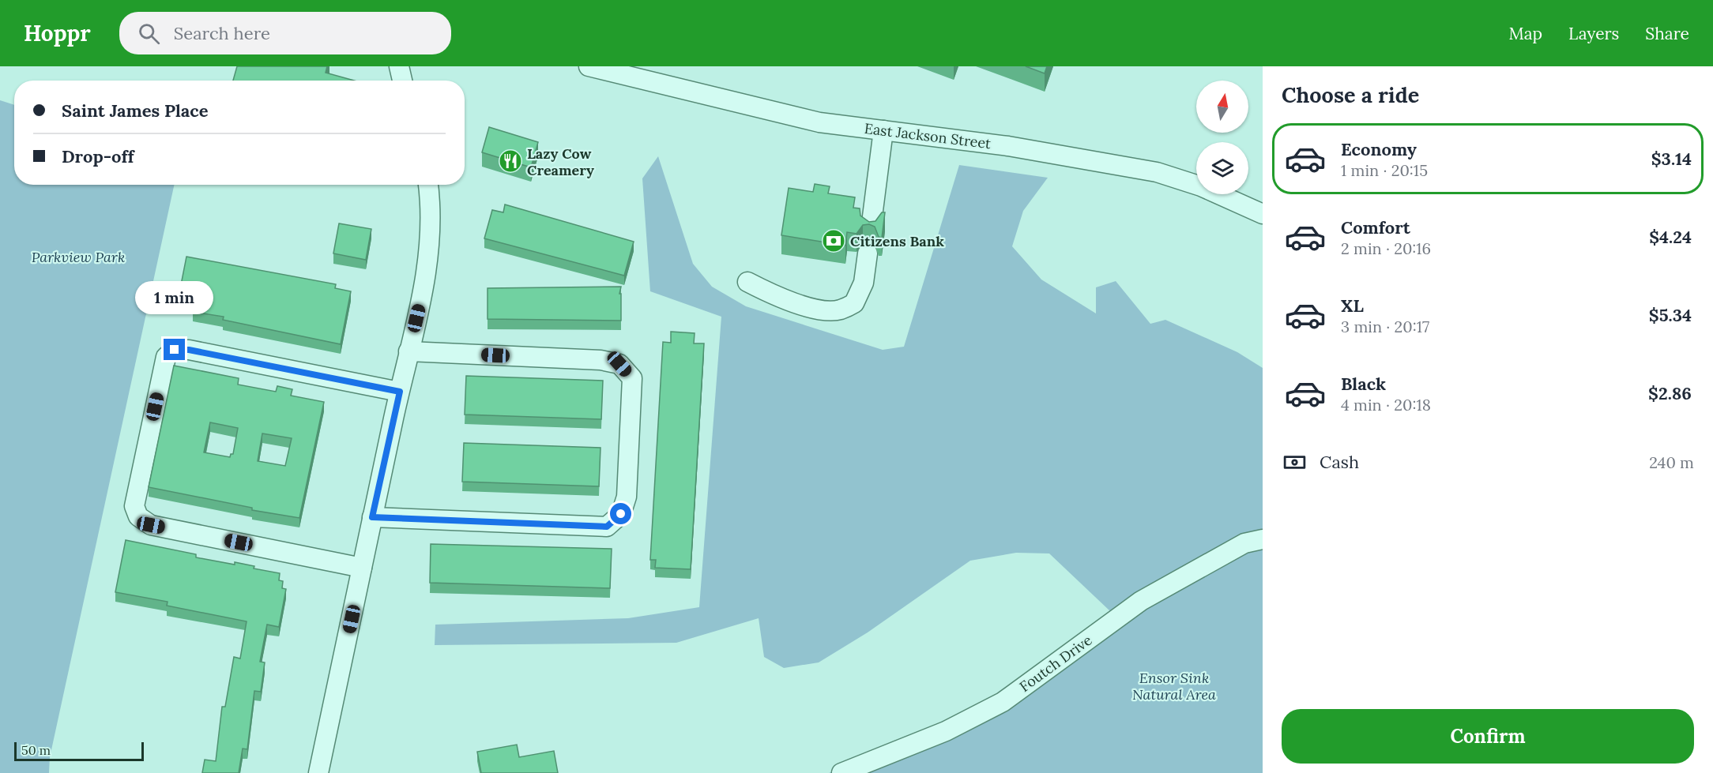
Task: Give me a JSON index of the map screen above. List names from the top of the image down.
{
  "streets": {
    "street": ["East Jackson Street", "Foutch Drive"]
  },
  "parks": ["Parkview Park", "Ensor Sink Natural Area"],
  "places": {
    "restaurant": ["Lazy Cow Creamery"],
    "bank": ["Citizens Bank"]
  },
  "scale_bar": "50 m",
  "north": "top",
  "page": {
    "header": "Hoppr",
    "search": "Search here",
    "nav": ["Map", "Layers", "Share"],
    "heading": "Choose a ride",
    "banner": ["Saint James Place", "Drop-off"],
    "list": [
      {
        "name": "Economy",
        "note": "1 min · 20:15",
        "value": "$3.14"
      },
      {
        "name": "Comfort",
        "note": "2 min · 20:16",
        "value": "$4.24"
      },
      {
        "name": "XL",
        "note": "3 min · 20:17",
        "value": "$5.34"
      },
      {
        "name": "Black",
        "note": "4 min · 20:18",
        "value": "$2.86"
      }
    ],
    "bubble": "1 min",
    "pay": ["Cash", "240 m"],
    "buttons": "Confirm",
    "scale": "50 m"
  }
}
